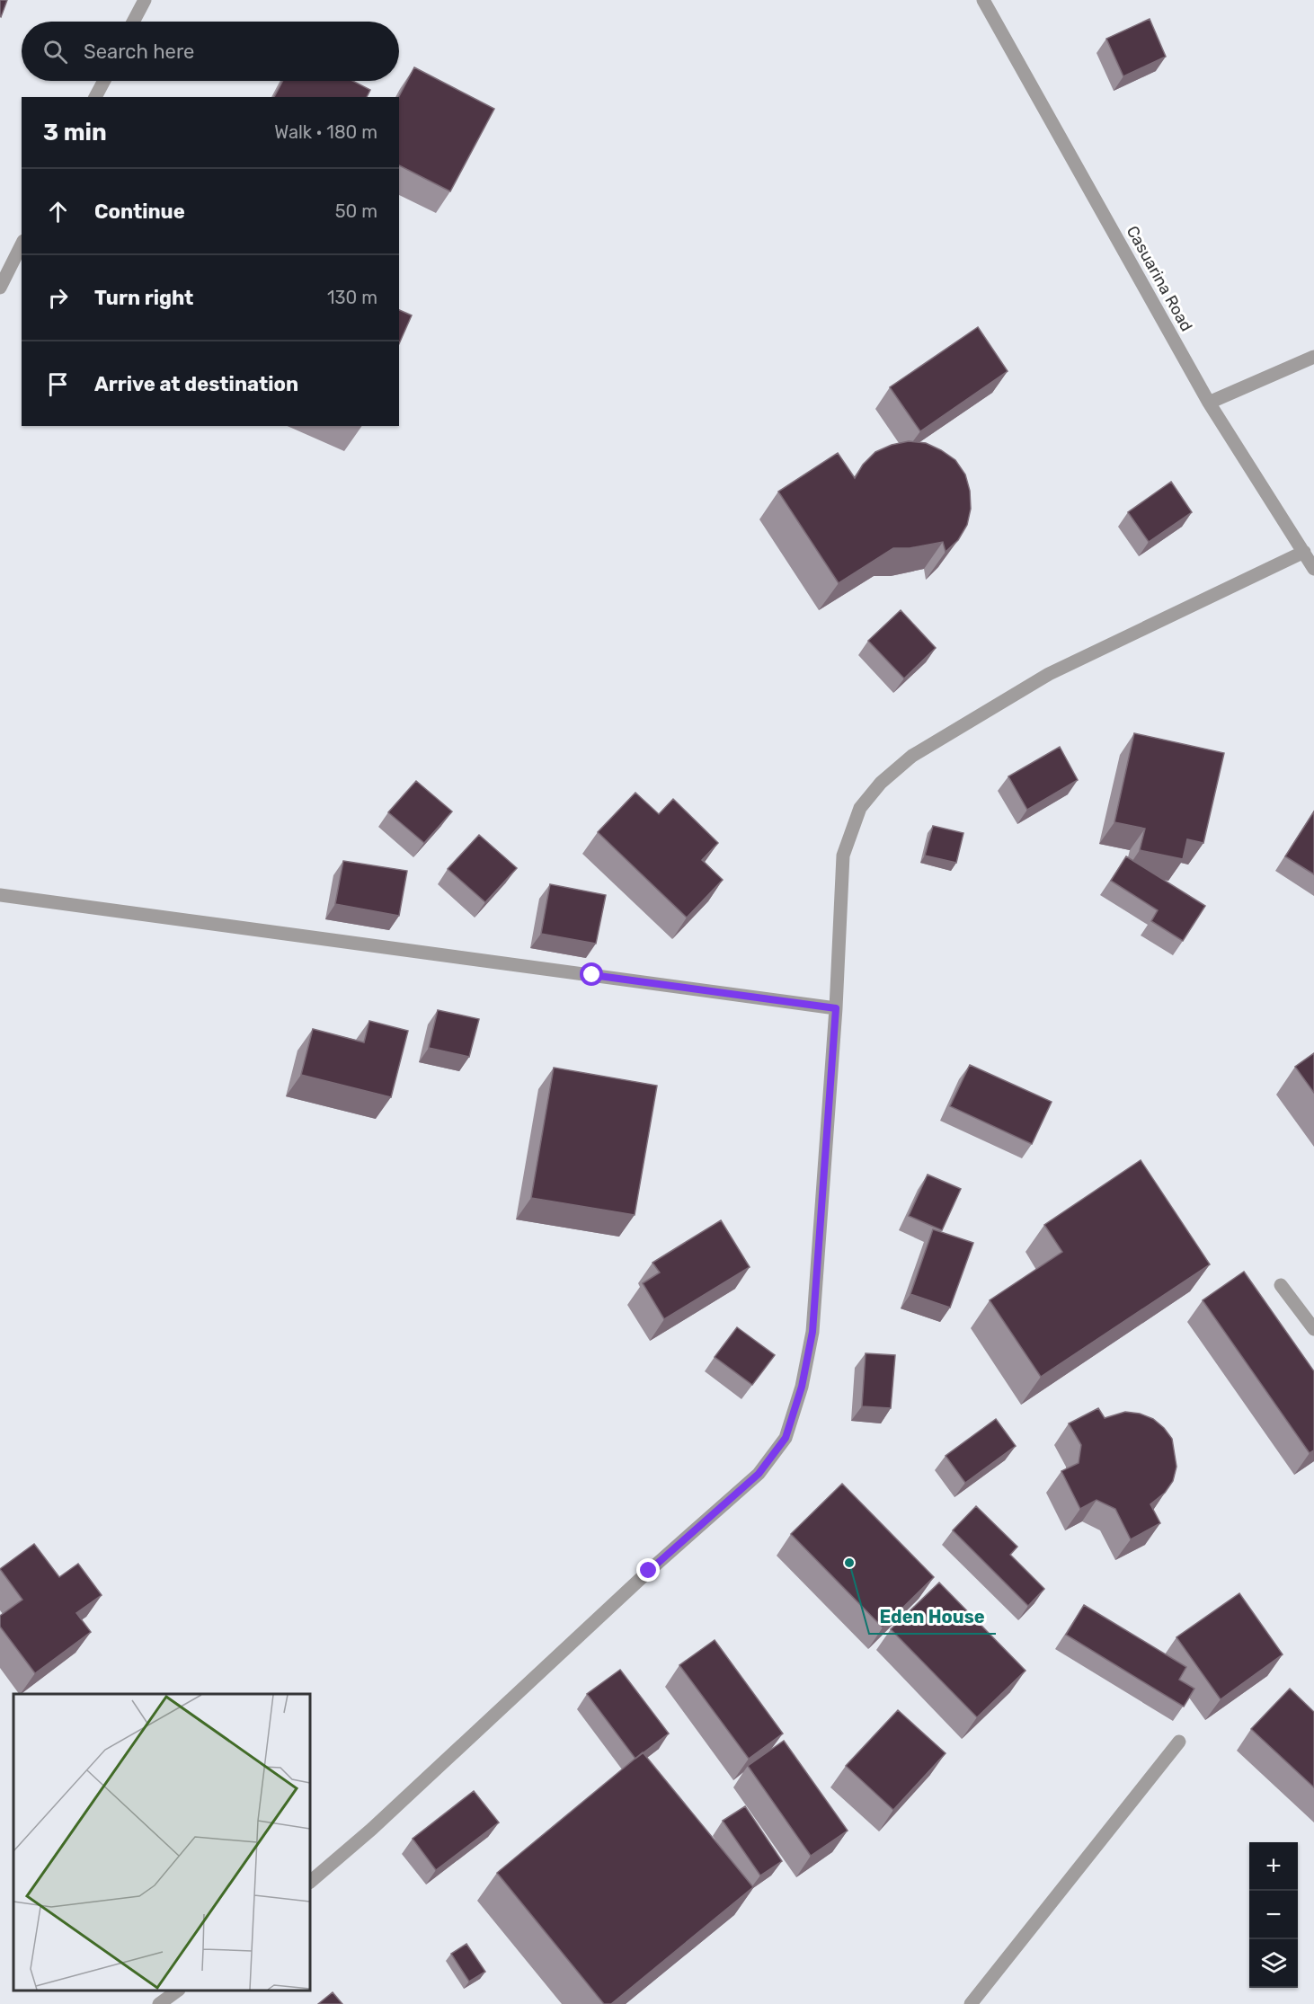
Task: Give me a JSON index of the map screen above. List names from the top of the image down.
{
  "streets": {
    "street": ["Casuarina Road"]
  },
  "places": ["Eden House"],
  "page": {
    "search": "Search here",
    "heading": ["3 min", "Walk · 180 m"],
    "list": [
      ["Continue", "50 m"],
      ["Turn right", "130 m"],
      "Arrive at destination"
    ],
    "map_buttons": ["+", "−"]
  }
}
